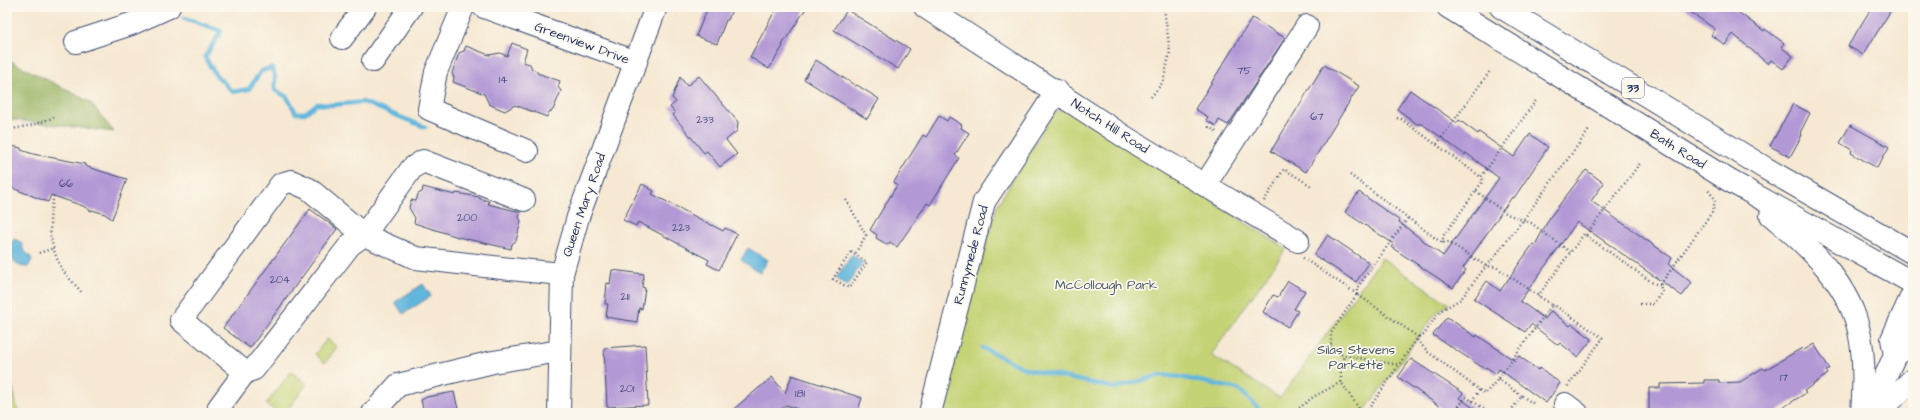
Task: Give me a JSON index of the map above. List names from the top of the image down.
{
  "streets": {
    "main road": [
      "Greenview Drive",
      "33",
      "Notch Hill Road",
      "Bath Road",
      "Queen Mary Road",
      "Runnymede Road"
    ]
  },
  "crossings": [
    ["Greenview Drive", "Queen Mary Road"],
    ["Notch Hill Road", "Runnymede Road"]
  ],
  "parks": ["McCollough Park", "Silas Stevens Parkette"],
  "house_numbers": [
    "75",
    "14",
    "67",
    "233",
    "66",
    "200",
    "223",
    "204",
    "211",
    "17",
    "201",
    "181"
  ]
}
